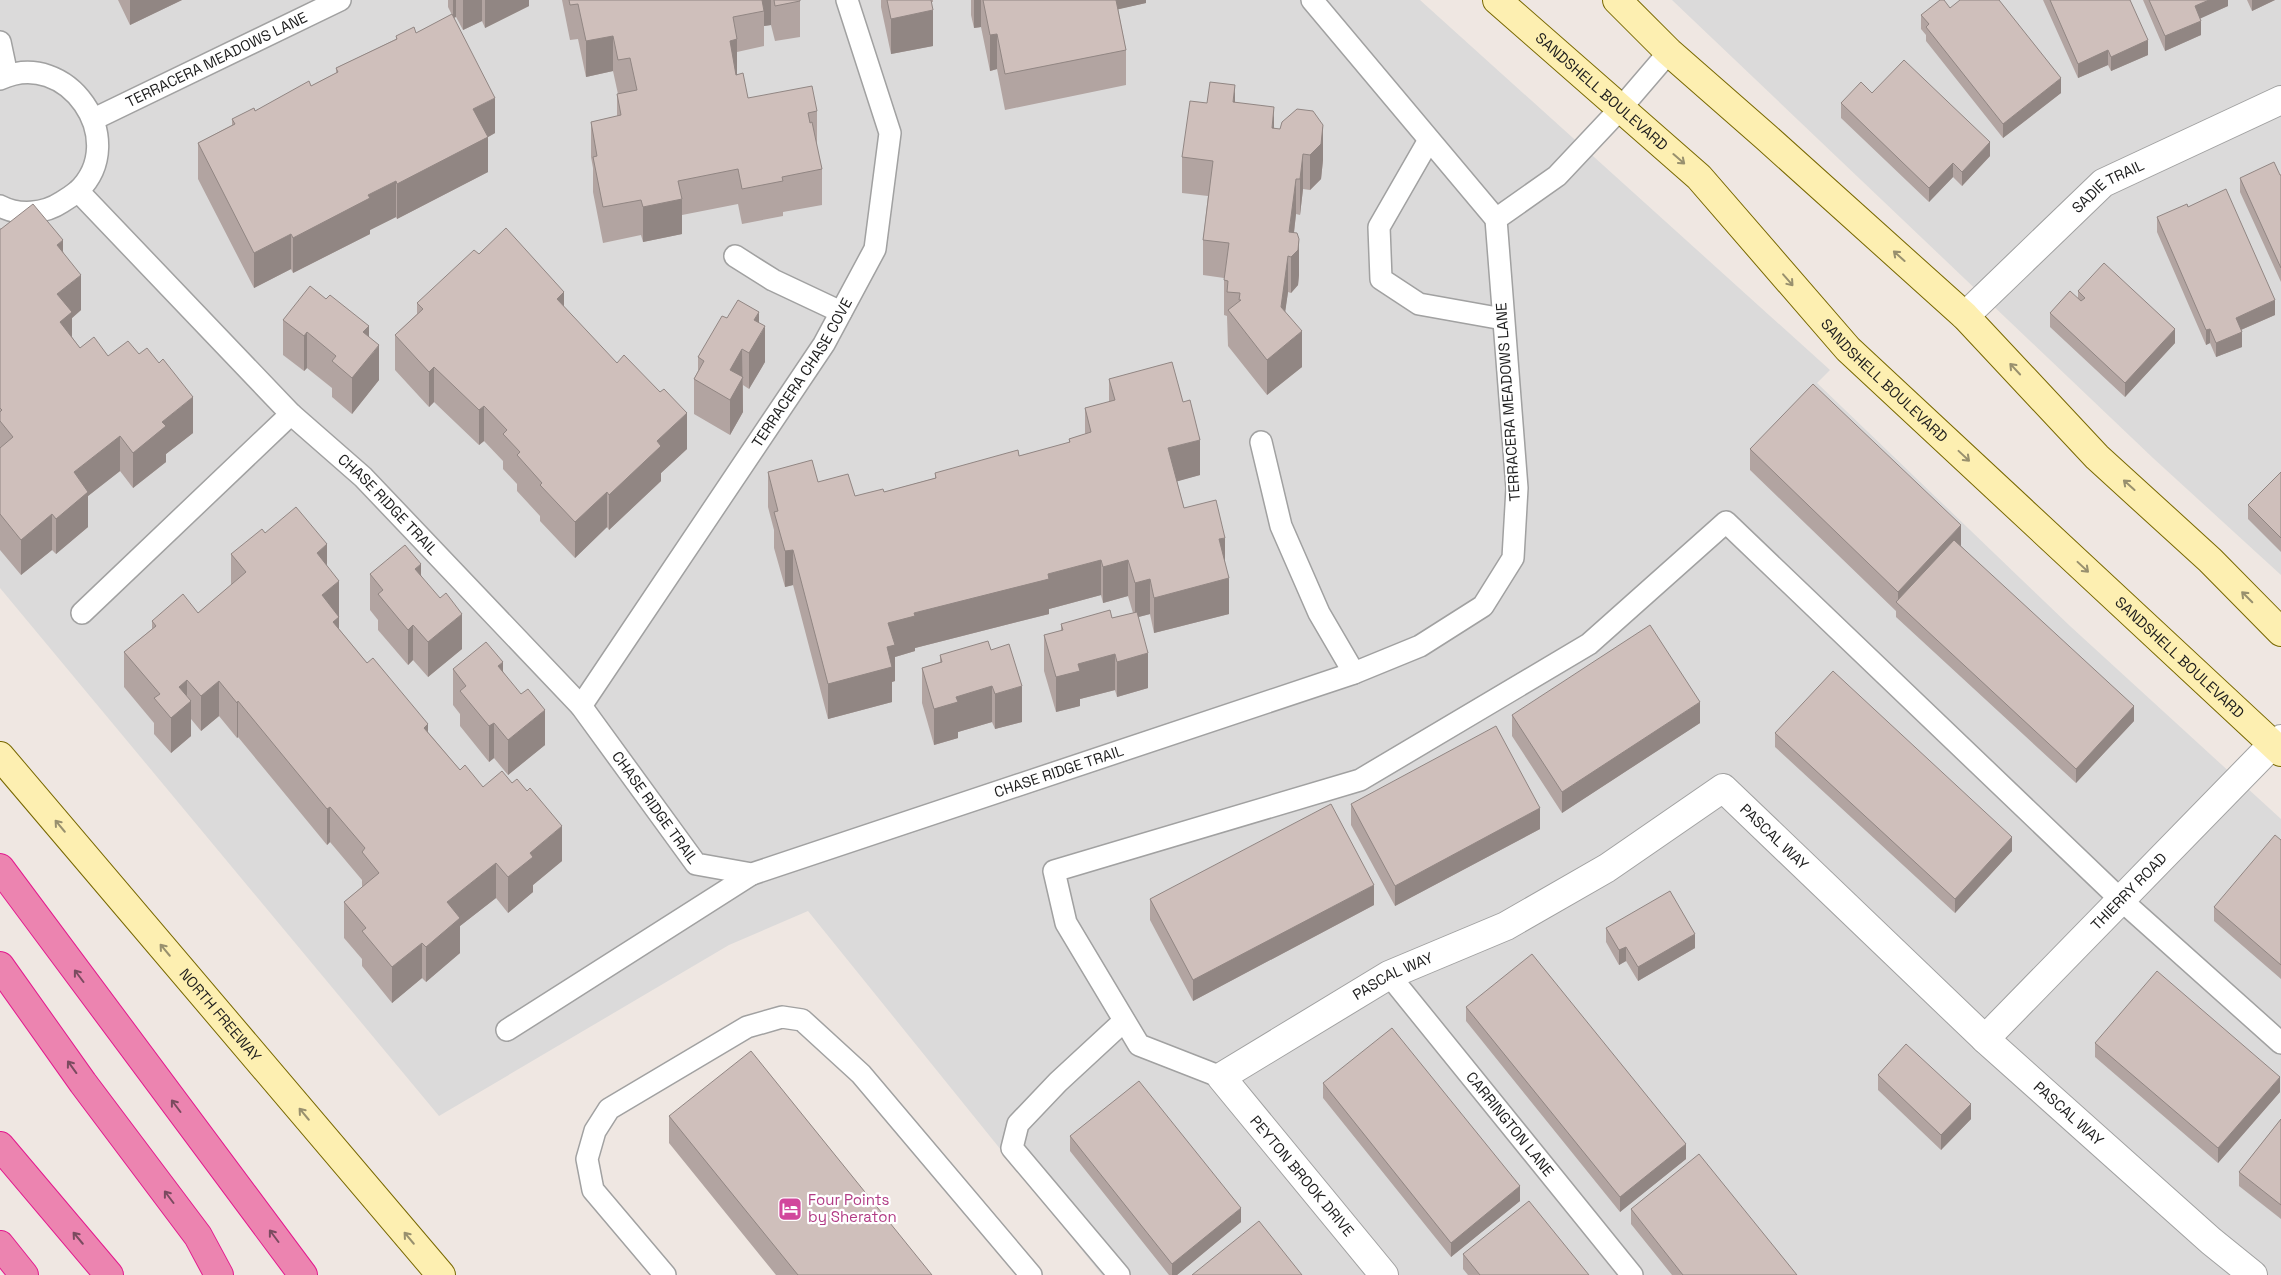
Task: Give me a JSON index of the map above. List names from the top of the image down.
{
  "streets": {
    "street": [
      "SANDSHELL BOULEVARD",
      "SADIE TRAIL",
      "PASCAL WAY",
      "THIERRY ROAD",
      "NORTH FREEWAY",
      "PEYTON BROOK DRIVE"
    ],
    "lane": [
      "TERRACERA MEADOWS LANE",
      "TERRACERA CHASE COVE",
      "CHASE RIDGE TRAIL",
      "CARRINGTON LANE"
    ]
  },
  "crossings": [
    ["TERRACERA MEADOWS LANE", "CHASE RIDGE TRAIL"],
    ["SANDSHELL BOULEVARD", "THIERRY ROAD"],
    ["TERRACERA CHASE COVE", "CHASE RIDGE TRAIL"],
    ["PASCAL WAY", "THIERRY ROAD"],
    ["PASCAL WAY", "CARRINGTON LANE"],
    ["PASCAL WAY", "PEYTON BROOK DRIVE"]
  ],
  "one_way": ["NORTH FREEWAY"],
  "places": {
    "hotel": ["Four Points by Sheraton"]
  }
}
